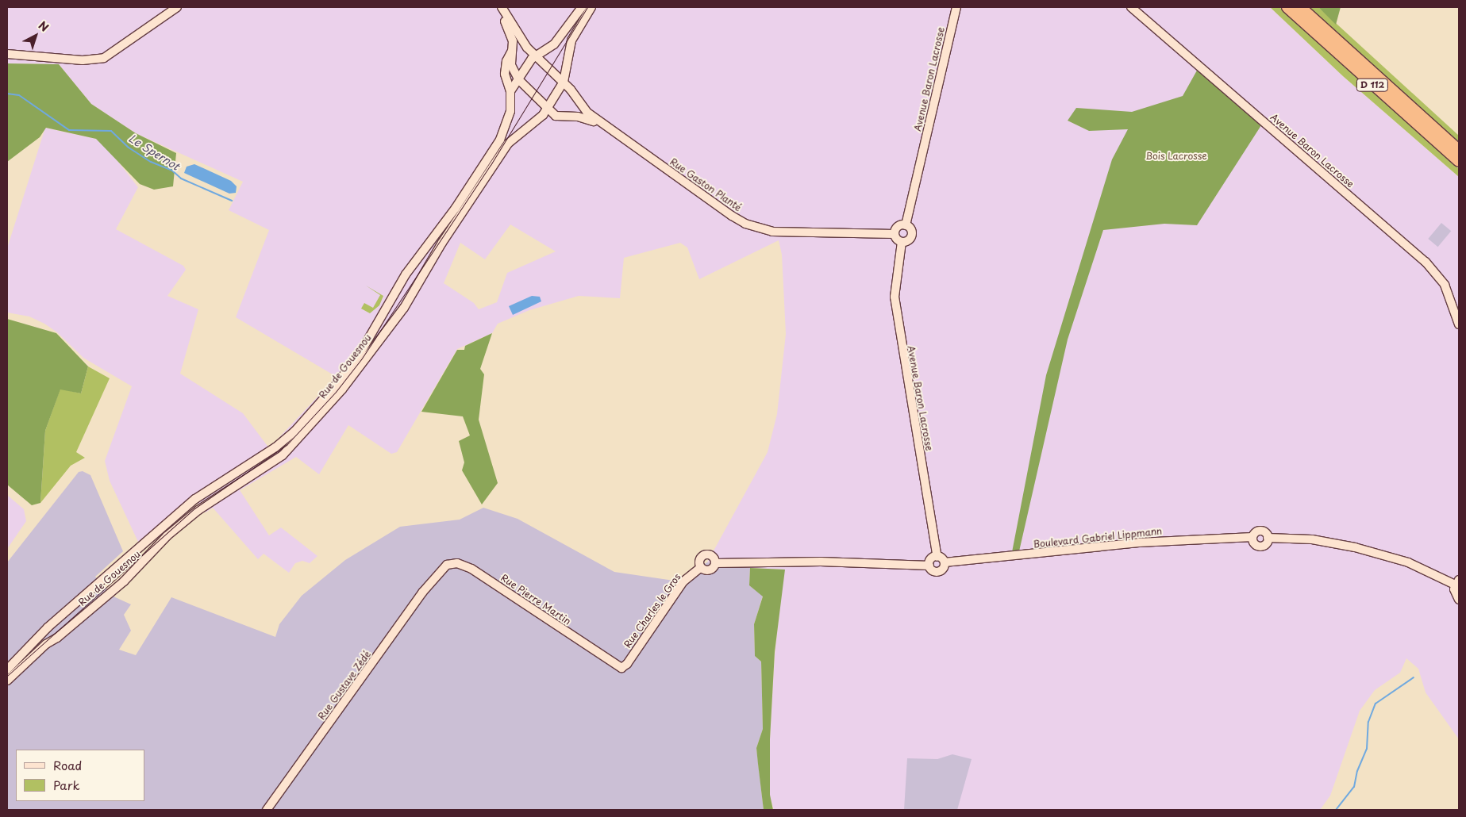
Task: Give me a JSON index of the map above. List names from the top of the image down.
{
  "streets": {
    "highway": ["D 112"],
    "street": [
      "Avenue Baron Lacrosse",
      "Rue Gaston Planté",
      "Rue de Gouesnou",
      "Boulevard Gabriel Lippmann",
      "Rue Pierre Martin",
      "Rue Charles le Gros",
      "Rue Gustave Zédé"
    ]
  },
  "crossings": [
    ["Avenue Baron Lacrosse", "Rue Gaston Planté"],
    ["Avenue Baron Lacrosse", "Boulevard Gabriel Lippmann"],
    ["Rue Gaston Planté", "Rue de Gouesnou"],
    ["Rue Pierre Martin", "Rue Charles le Gros"],
    ["Rue Pierre Martin", "Rue Gustave Zédé"]
  ],
  "water": ["Le Spernot"],
  "parks": ["Bois Lacrosse"],
  "legend": ["Road", "Park"],
  "north": "top right"
}
